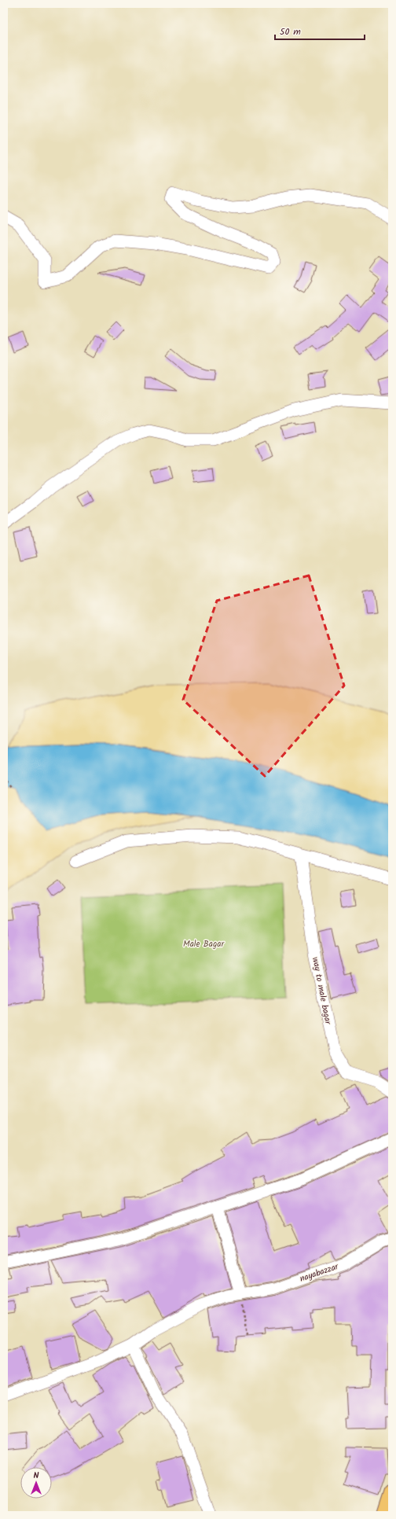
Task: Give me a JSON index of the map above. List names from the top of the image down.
{
  "streets": {
    "street": ["way to male bagar", "nayabazzar"]
  },
  "parks": ["Male Bagar"],
  "scale_bar": "50 m",
  "north": "top"
}
